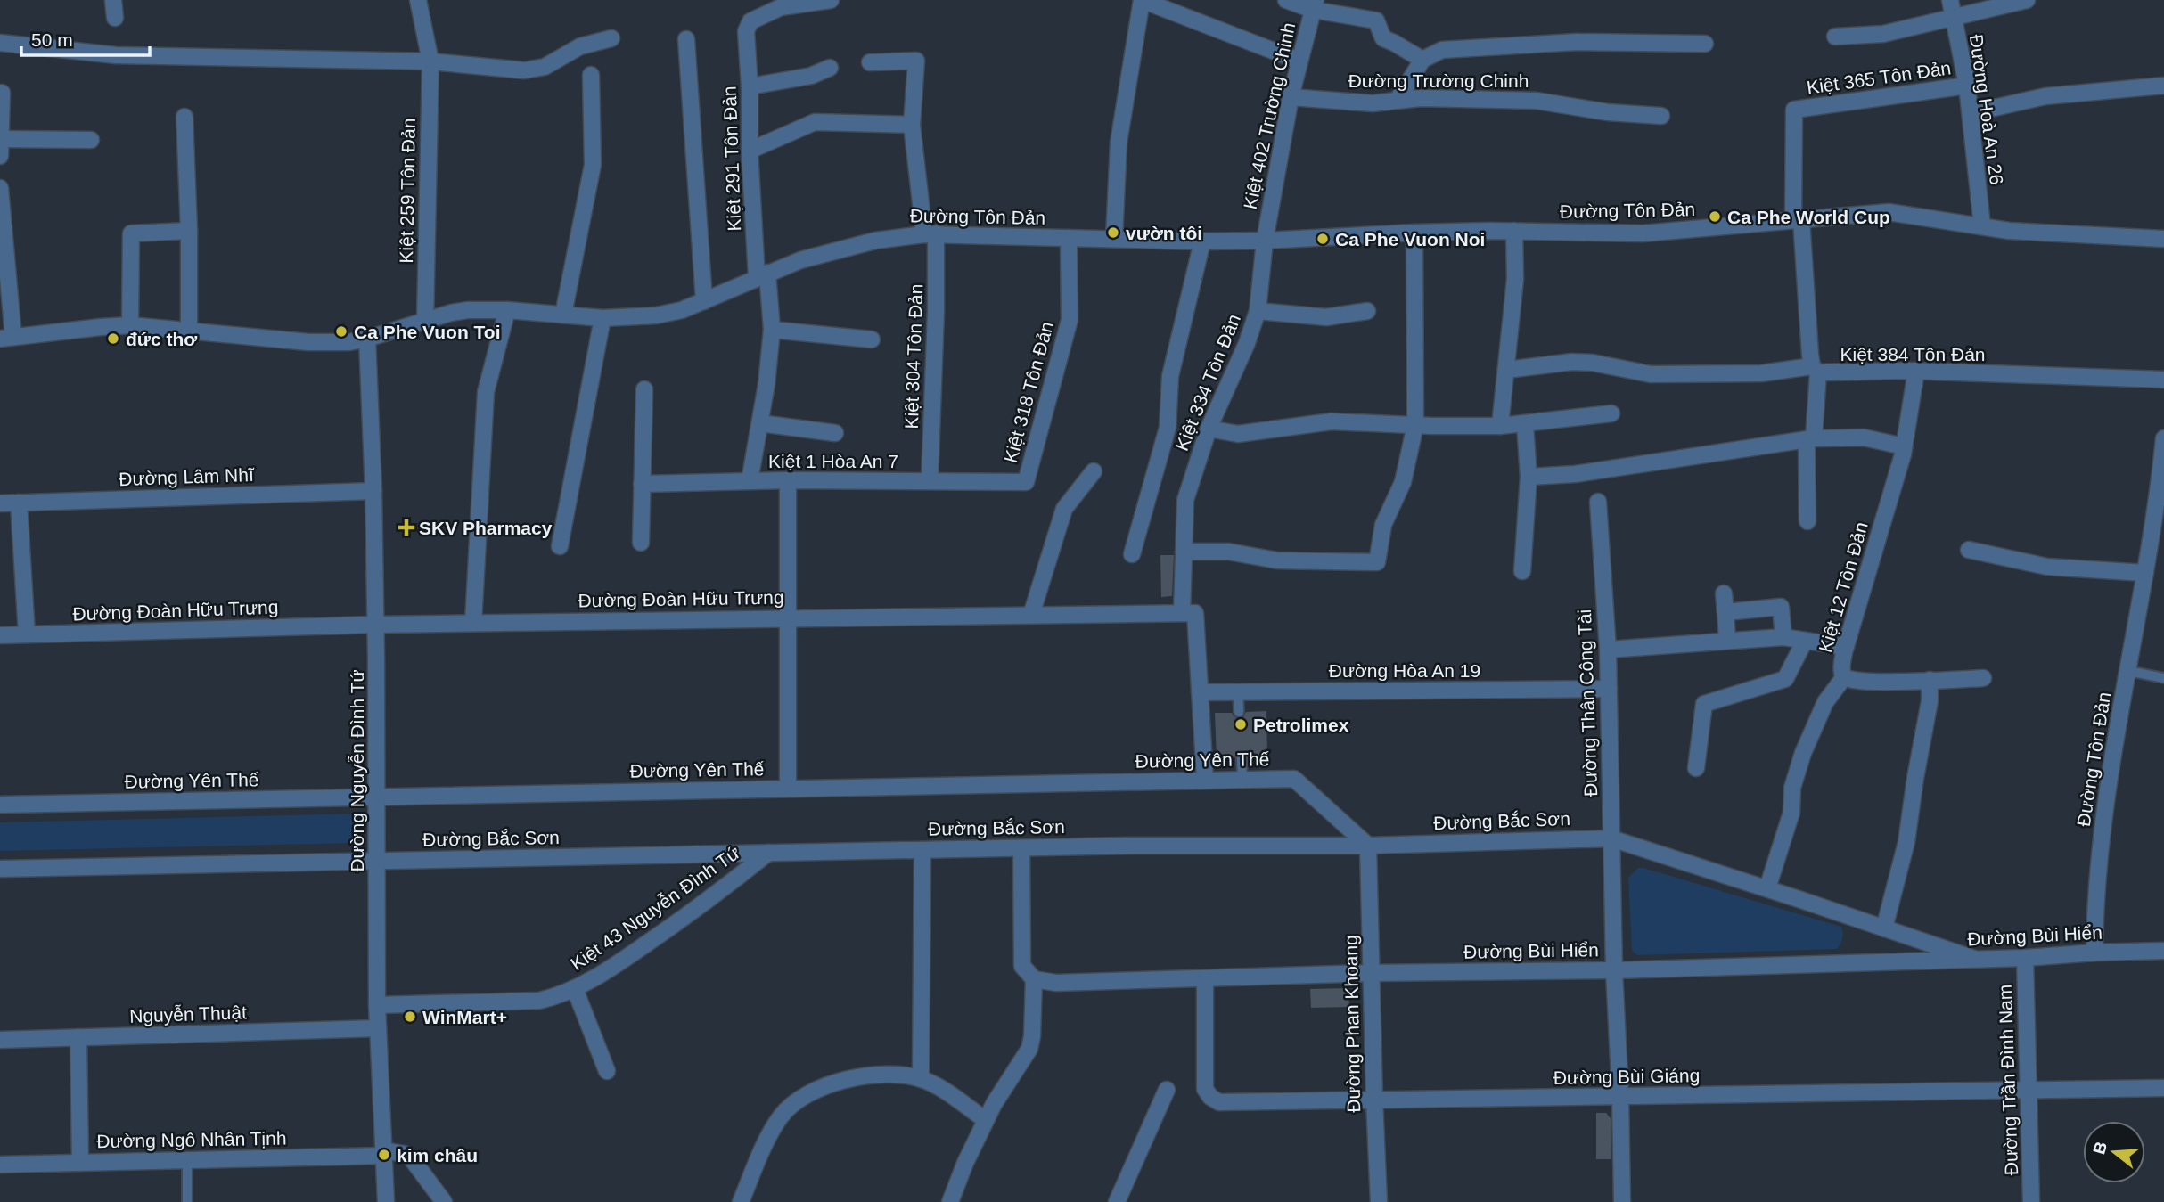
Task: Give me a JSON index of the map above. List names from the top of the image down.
{
  "streets": {
    "street": [
      "Kiệt 365 Tôn Đản",
      "Đường Trường Chinh",
      "Đường Hoà An 26",
      "Kiệt 402 Trường Chinh",
      "Kiệt 291 Tôn Đản",
      "Kiệt 259 Tôn Đản",
      "Đường Tôn Đản",
      "Kiệt 384 Tôn Đản",
      "Kiệt 304 Tôn Đản",
      "Kiệt 334 Tôn Đản",
      "Kiệt 318 Tôn Đản",
      "Kiệt 1 Hòa An 7",
      "Đường Lâm Nhĩ",
      "Kiệt 12 Tôn Đản",
      "Đường Đoàn Hữu Trưng",
      "Đường Hòa An 19",
      "Đường Thân Công Tài",
      "Đường Yên Thế",
      "Đường Nguyễn Đình Tứ",
      "Đường Bắc Sơn",
      "Kiệt 43 Nguyễn Đình Tứ",
      "Đường Bùi Hiển",
      "Nguyễn Thuật",
      "Đường Phan Khoang",
      "Đường Bùi Giáng",
      "Đường Trần Đình Nam",
      "Đường Ngô Nhân Tịnh"
    ]
  },
  "crossings": [
    ["Kiệt 365 Tôn Đản", "Đường Hoà An 26"],
    ["Kiệt 365 Tôn Đản", "Đường Tôn Đản"],
    ["Kiệt 365 Tôn Đản", "Kiệt 384 Tôn Đản"],
    ["Đường Trường Chinh", "Kiệt 402 Trường Chinh"],
    ["Đường Hoà An 26", "Đường Tôn Đản"],
    ["Kiệt 402 Trường Chinh", "Đường Tôn Đản"],
    ["Kiệt 402 Trường Chinh", "Kiệt 334 Tôn Đản"],
    ["Kiệt 291 Tôn Đản", "Đường Tôn Đản"],
    ["Kiệt 291 Tôn Đản", "Kiệt 1 Hòa An 7"],
    ["Kiệt 259 Tôn Đản", "Đường Tôn Đản"],
    ["Đường Tôn Đản", "Kiệt 384 Tôn Đản"],
    ["Đường Tôn Đản", "Kiệt 304 Tôn Đản"],
    ["Đường Tôn Đản", "Kiệt 334 Tôn Đản"],
    ["Đường Tôn Đản", "Kiệt 318 Tôn Đản"],
    ["Đường Tôn Đản", "Đường Nguyễn Đình Tứ"],
    ["Đường Tôn Đản", "Đường Bùi Hiển"],
    ["Kiệt 384 Tôn Đản", "Kiệt 12 Tôn Đản"],
    ["Kiệt 304 Tôn Đản", "Kiệt 1 Hòa An 7"],
    ["Kiệt 334 Tôn Đản", "Đường Đoàn Hữu Trưng"],
    ["Kiệt 318 Tôn Đản", "Kiệt 1 Hòa An 7"],
    ["Đường Lâm Nhĩ", "Đường Nguyễn Đình Tứ"],
    ["Đường Đoàn Hữu Trưng", "Đường Nguyễn Đình Tứ"],
    ["Đường Hòa An 19", "Đường Thân Công Tài"],
    ["Đường Thân Công Tài", "Đường Bắc Sơn"],
    ["Đường Thân Công Tài", "Đường Bùi Hiển"],
    ["Đường Thân Công Tài", "Đường Bùi Giáng"],
    ["Đường Yên Thế", "Đường Nguyễn Đình Tứ"],
    ["Đường Yên Thế", "Đường Bắc Sơn"],
    ["Đường Yên Thế", "Đường Phan Khoang"],
    ["Đường Nguyễn Đình Tứ", "Đường Bắc Sơn"],
    ["Đường Nguyễn Đình Tứ", "Kiệt 43 Nguyễn Đình Tứ"],
    ["Đường Nguyễn Đình Tứ", "Nguyễn Thuật"],
    ["Đường Nguyễn Đình Tứ", "Đường Ngô Nhân Tịnh"],
    ["Đường Bắc Sơn", "Kiệt 43 Nguyễn Đình Tứ"],
    ["Đường Bắc Sơn", "Đường Bùi Hiển"],
    ["Đường Bắc Sơn", "Đường Phan Khoang"],
    ["Đường Bùi Hiển", "Đường Phan Khoang"],
    ["Đường Bùi Hiển", "Đường Bùi Giáng"],
    ["Đường Bùi Hiển", "Đường Trần Đình Nam"],
    ["Đường Phan Khoang", "Đường Bùi Giáng"],
    ["Đường Bùi Giáng", "Đường Trần Đình Nam"]
  ],
  "places": {
    "other": [
      "Ca Phe World Cup",
      "vườn tôi",
      "Ca Phe Vuon Noi",
      "Ca Phe Vuon Toi",
      "đức thơ",
      "Petrolimex",
      "WinMart+",
      "kim châu"
    ],
    "health": ["SKV Pharmacy"]
  },
  "scale_bar": "50 m",
  "north": "left"
}
